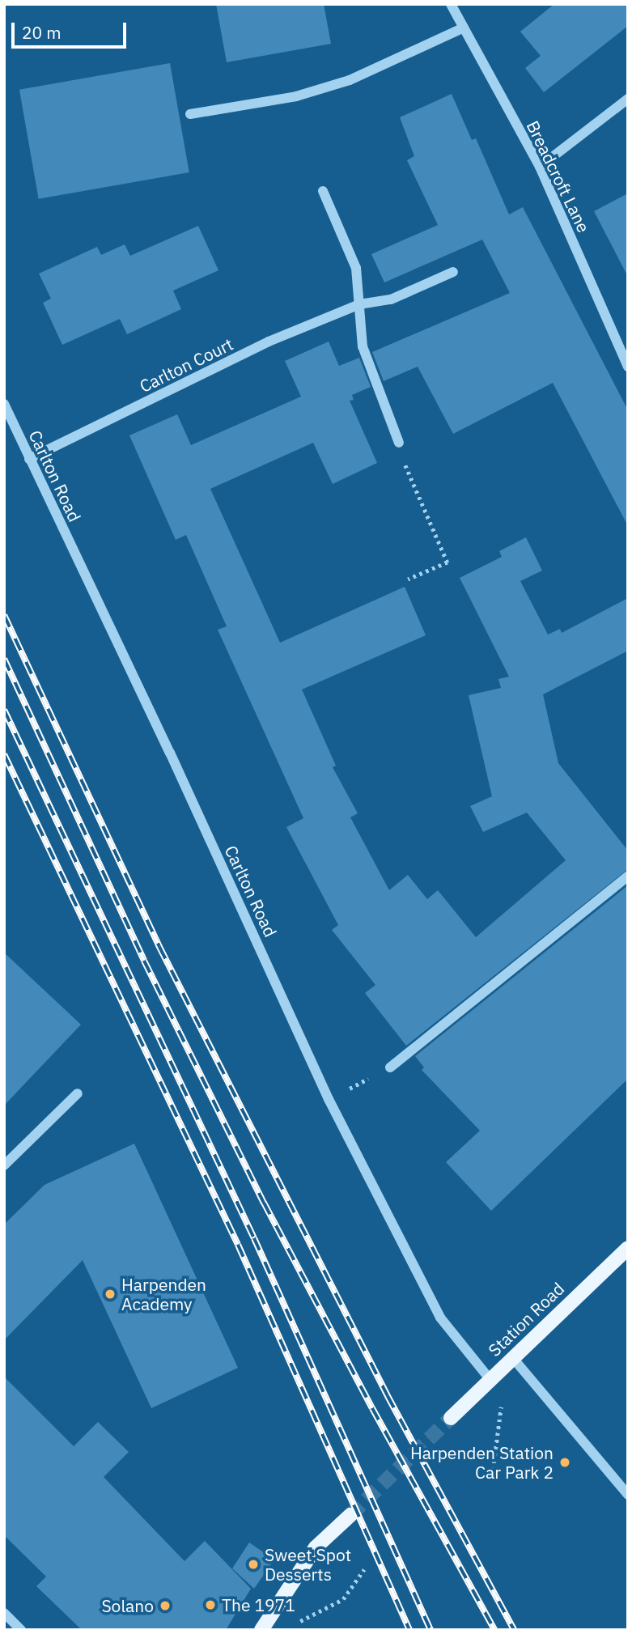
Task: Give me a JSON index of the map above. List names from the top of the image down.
{
  "streets": {
    "main road": ["Station Road"],
    "street": ["Breadcroft Lane", "Carlton Court", "Carlton Road"]
  },
  "crossings": [
    ["Carlton Court", "Carlton Road"],
    ["Carlton Road", "Station Road"]
  ],
  "places": [
    "Harpenden Academy",
    "Harpenden Station Car Park 2",
    "Sweet Spot Desserts",
    "The 1971",
    "Solano"
  ],
  "scale_bar": "20 m"
}
